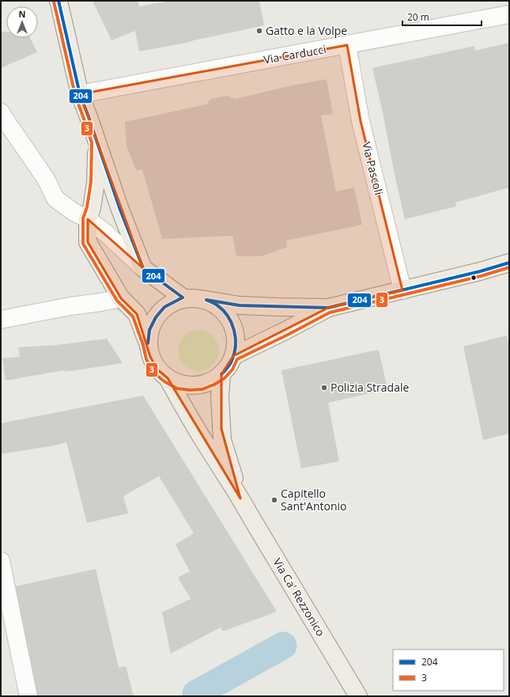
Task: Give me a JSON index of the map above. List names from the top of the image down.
{
  "streets": {
    "main road": ["Via Ca' Rezzonico"],
    "street": ["Via Carducci", "Via Pascoli"]
  },
  "crossings": [
    ["Via Carducci", "Via Pascoli"]
  ],
  "places": ["Gatto e la Volpe", "Polizia Stradale", "Capitello Sant'Antonio"],
  "lines": ["transit line 204", "transit line 3"],
  "legend": ["204", "3"],
  "scale_bar": "20 m",
  "north": "top"
}
